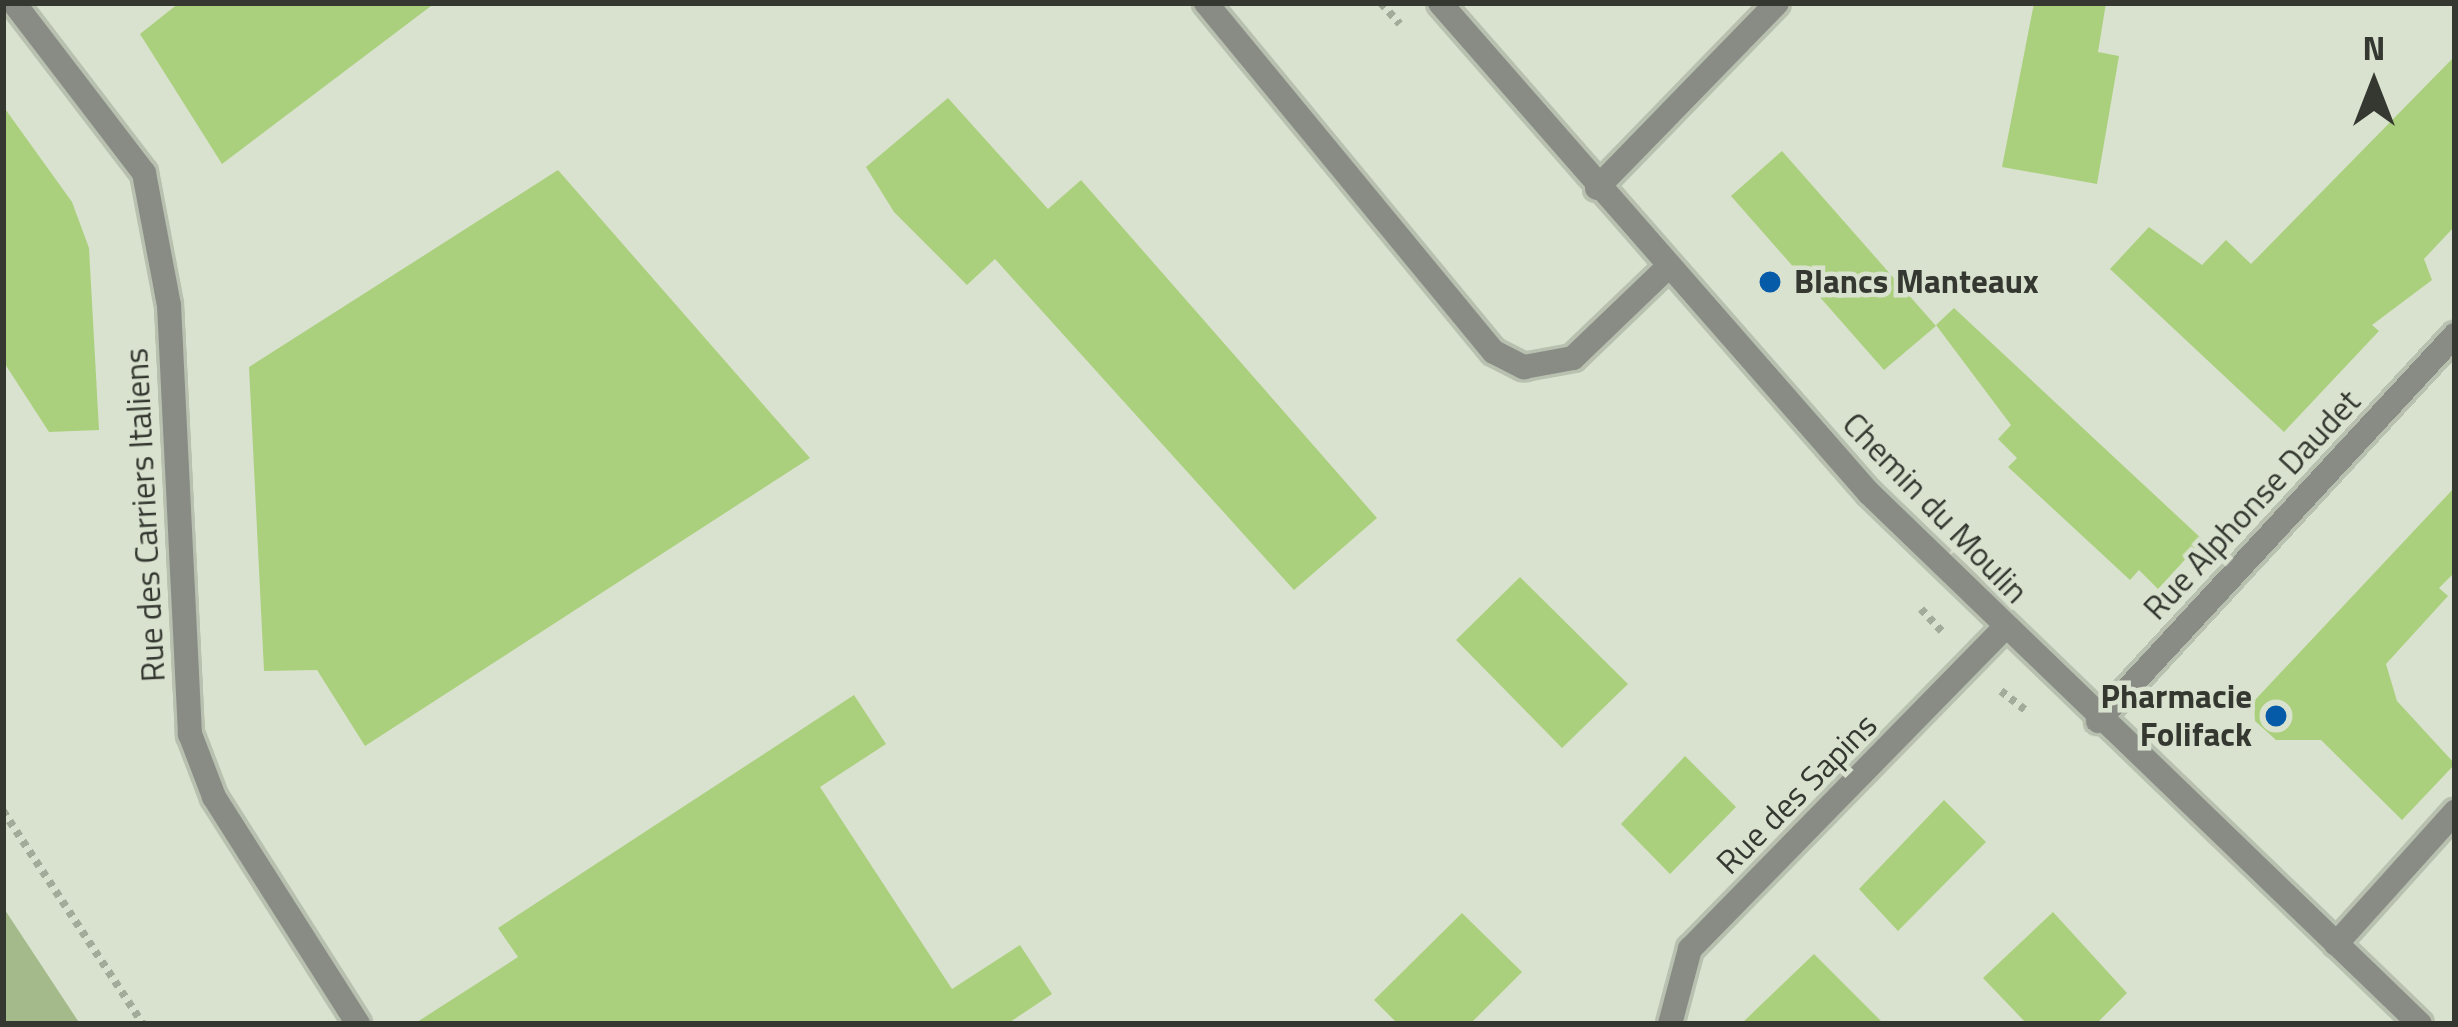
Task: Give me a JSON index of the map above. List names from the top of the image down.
{
  "streets": {
    "street": [
      "Rue Alphonse Daudet",
      "Chemin du Moulin",
      "Rue des Carriers Italiens",
      "Rue des Sapins"
    ]
  },
  "crossings": [
    ["Rue Alphonse Daudet", "Chemin du Moulin"],
    ["Chemin du Moulin", "Rue des Sapins"]
  ],
  "places": ["Blancs Manteaux", "Pharmacie Folifack"],
  "north": "top"
}
